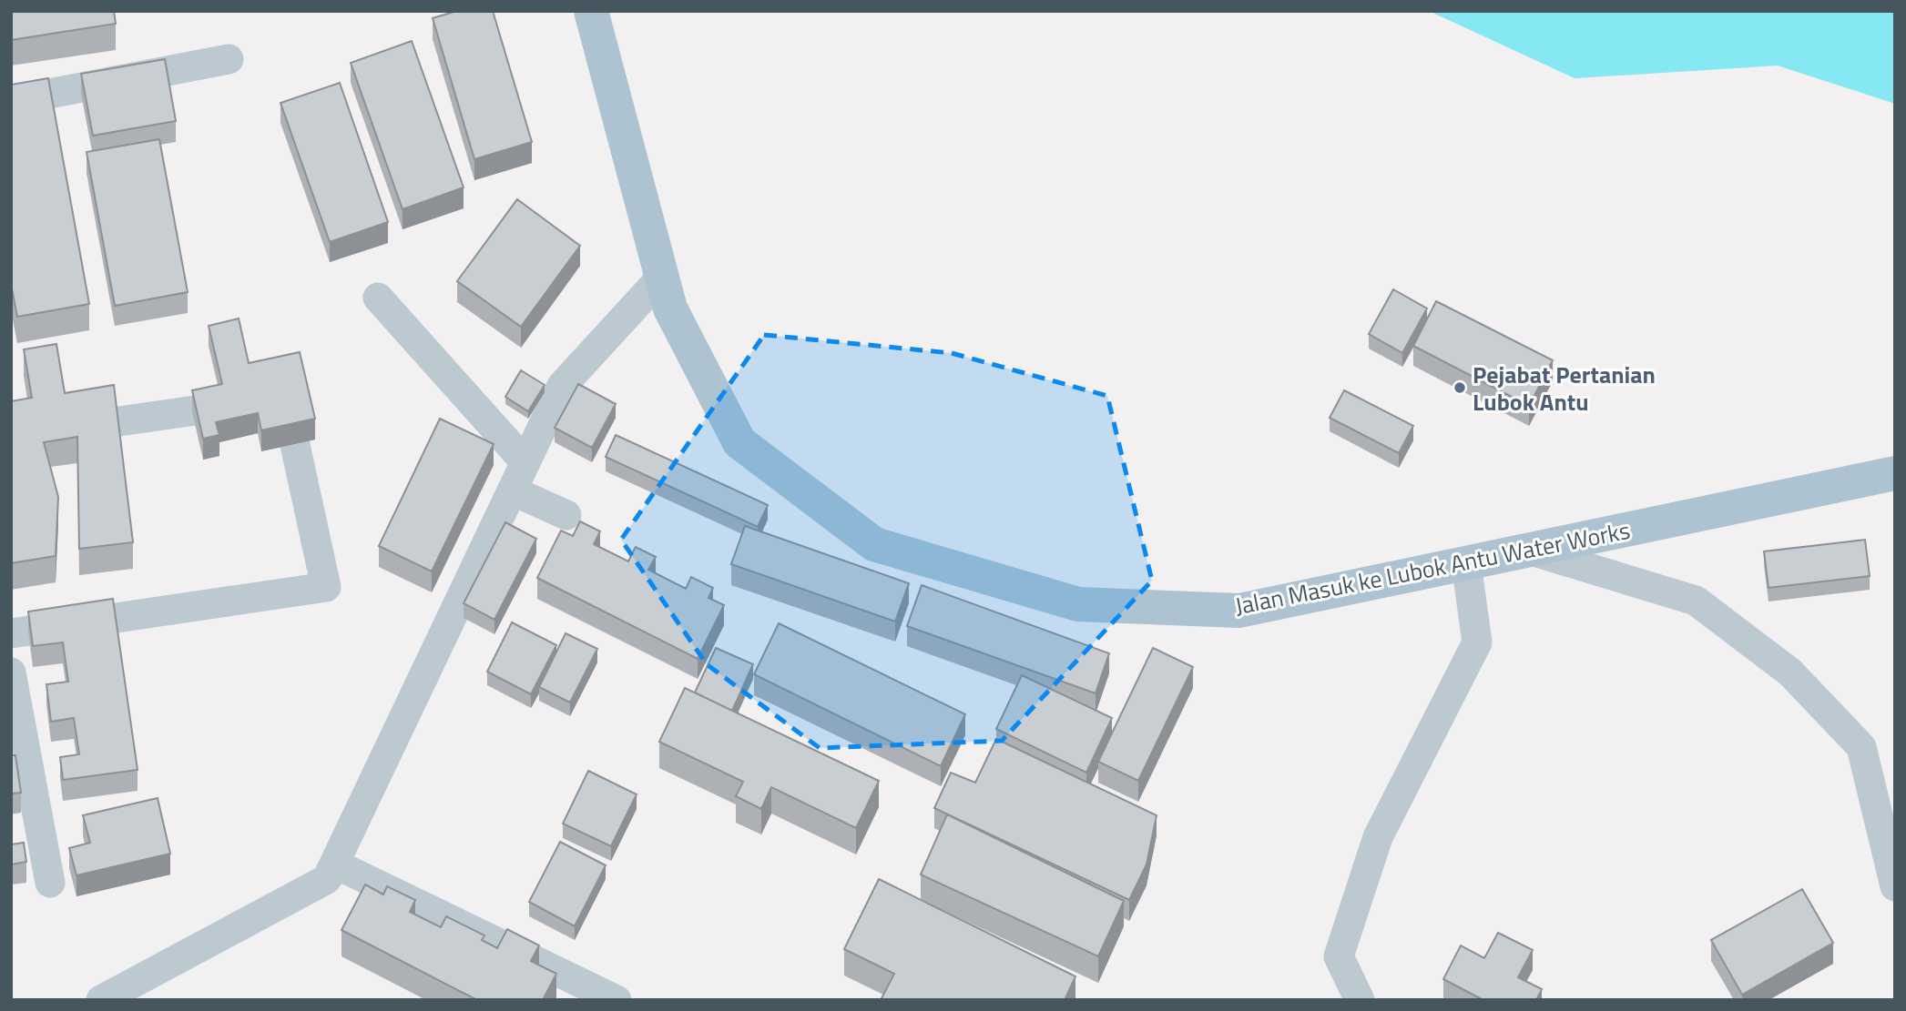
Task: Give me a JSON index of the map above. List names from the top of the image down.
{
  "streets": {
    "main road": ["Jalan Masuk ke Lubok Antu Water Works"]
  },
  "places": ["Pejabat Pertanian Lubok Antu"]
}
